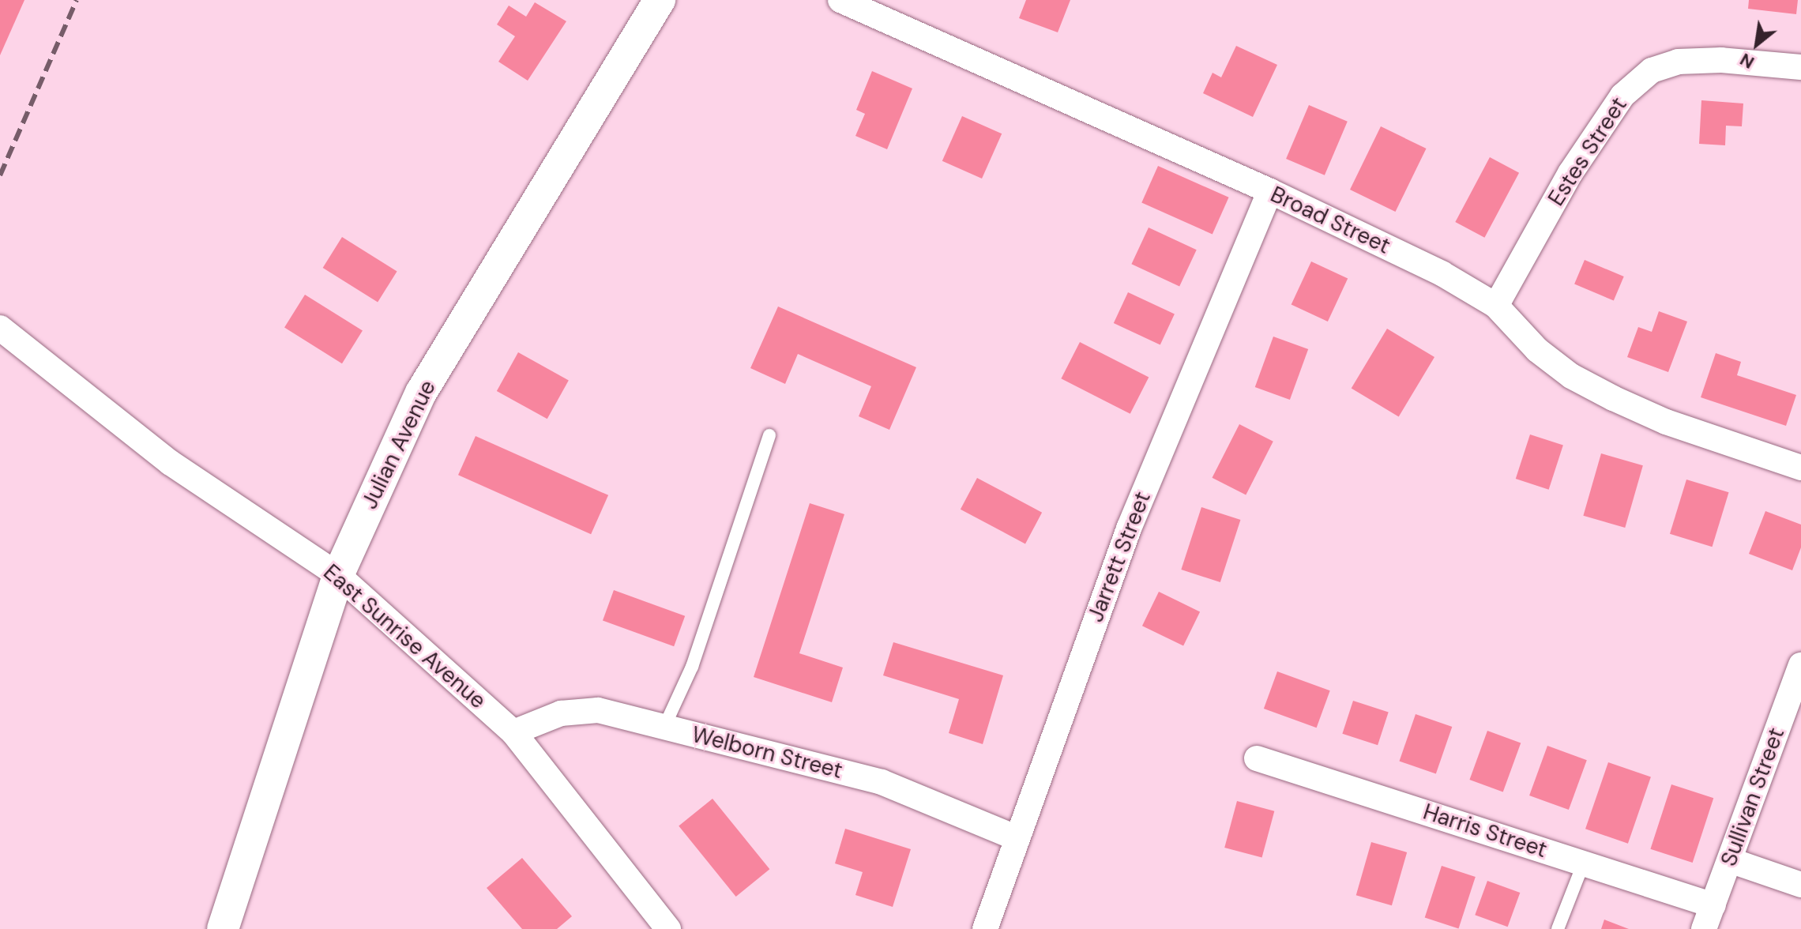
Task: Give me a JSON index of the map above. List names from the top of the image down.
{
  "streets": {
    "street": [
      "Estes Street",
      "Broad Street",
      "Julian Avenue",
      "Jarrett Street",
      "East Sunrise Avenue",
      "Welborn Street",
      "Sullivan Street",
      "Harris Street"
    ]
  },
  "crossings": [
    ["Estes Street", "Broad Street"],
    ["Broad Street", "Jarrett Street"],
    ["Julian Avenue", "East Sunrise Avenue"],
    ["Jarrett Street", "Welborn Street"],
    ["East Sunrise Avenue", "Welborn Street"],
    ["Sullivan Street", "Harris Street"]
  ],
  "north": "bottom left"
}
